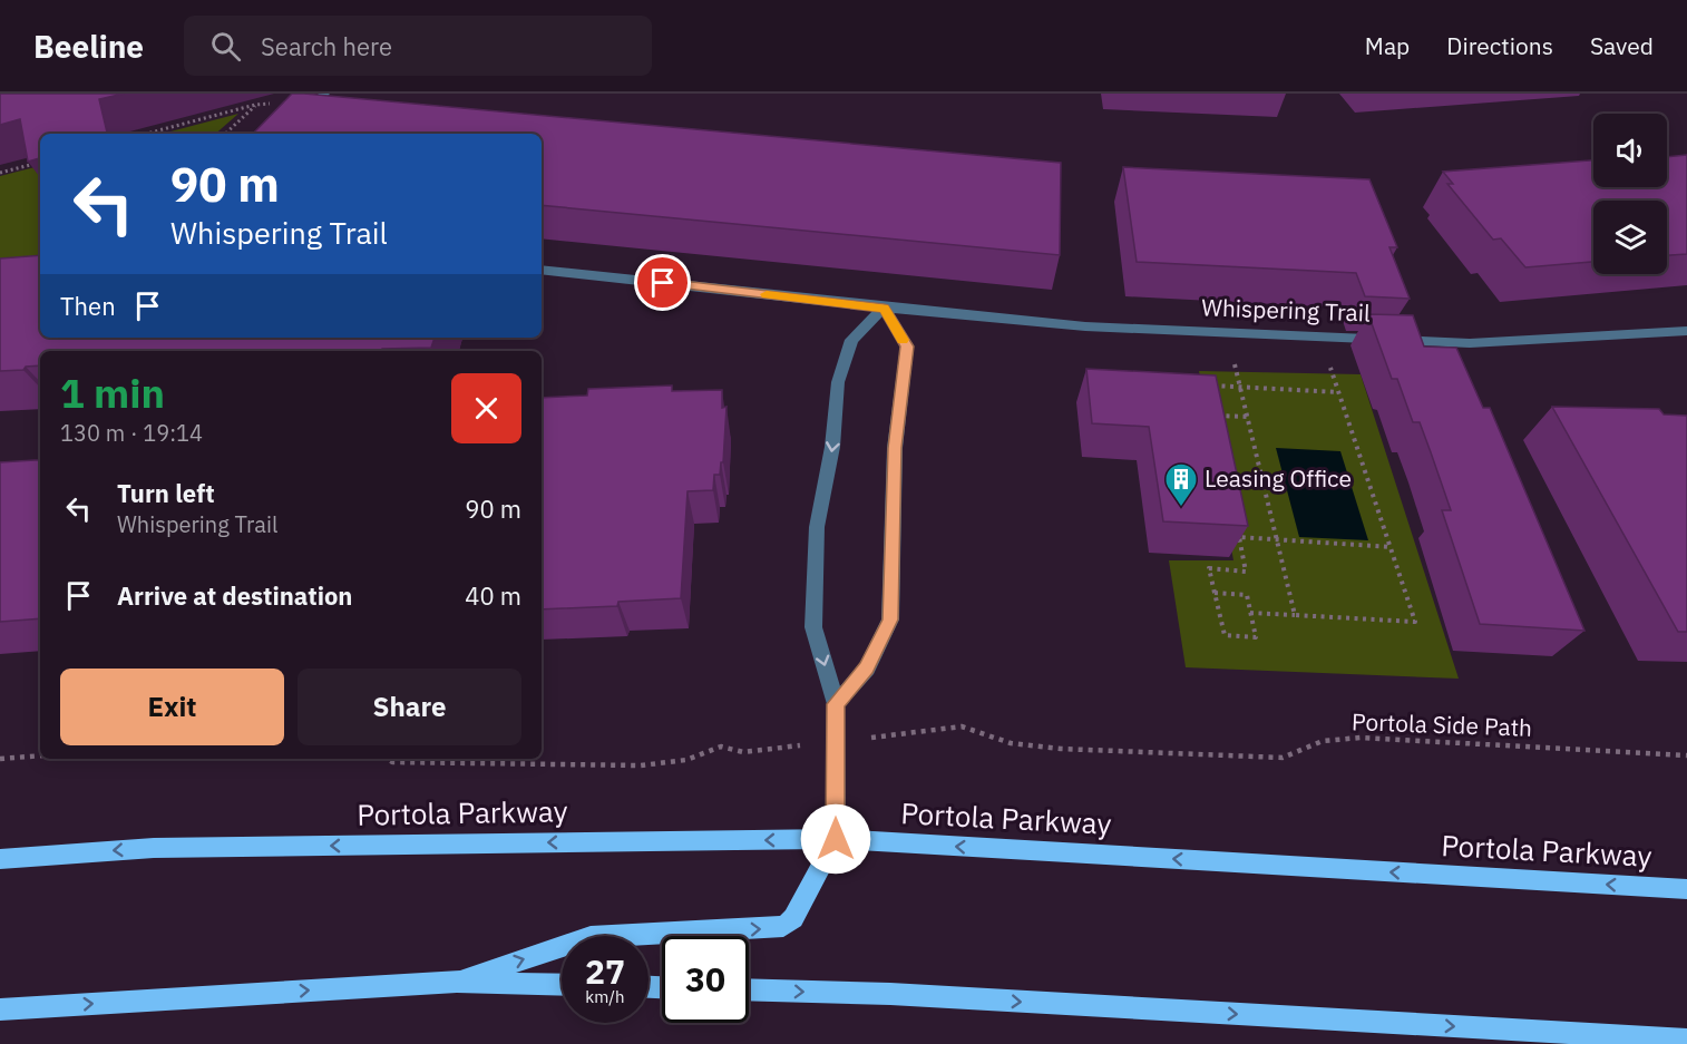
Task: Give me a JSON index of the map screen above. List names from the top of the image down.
{
  "streets": {
    "main road": ["Portola Parkway"],
    "street": ["Whispering Trail"],
    "path": ["Portola Side Path"]
  },
  "places": {
    "building": ["Leasing Office"]
  },
  "page": {
    "header": "Beeline",
    "search": "Search here",
    "nav": ["Map", "Directions", "Saved"],
    "turn": ["90 m", "Whispering Trail"],
    "then": "Then",
    "heading": ["1 min", "130 m · 19:14"],
    "list": [
      {
        "name": "Turn left",
        "note": "Whispering Trail",
        "value": "90 m"
      },
      {
        "name": "Arrive at destination",
        "value": "40 m"
      }
    ],
    "buttons": ["Exit", "Share"],
    "speed": "27 km/h",
    "limit": "30"
  }
}
